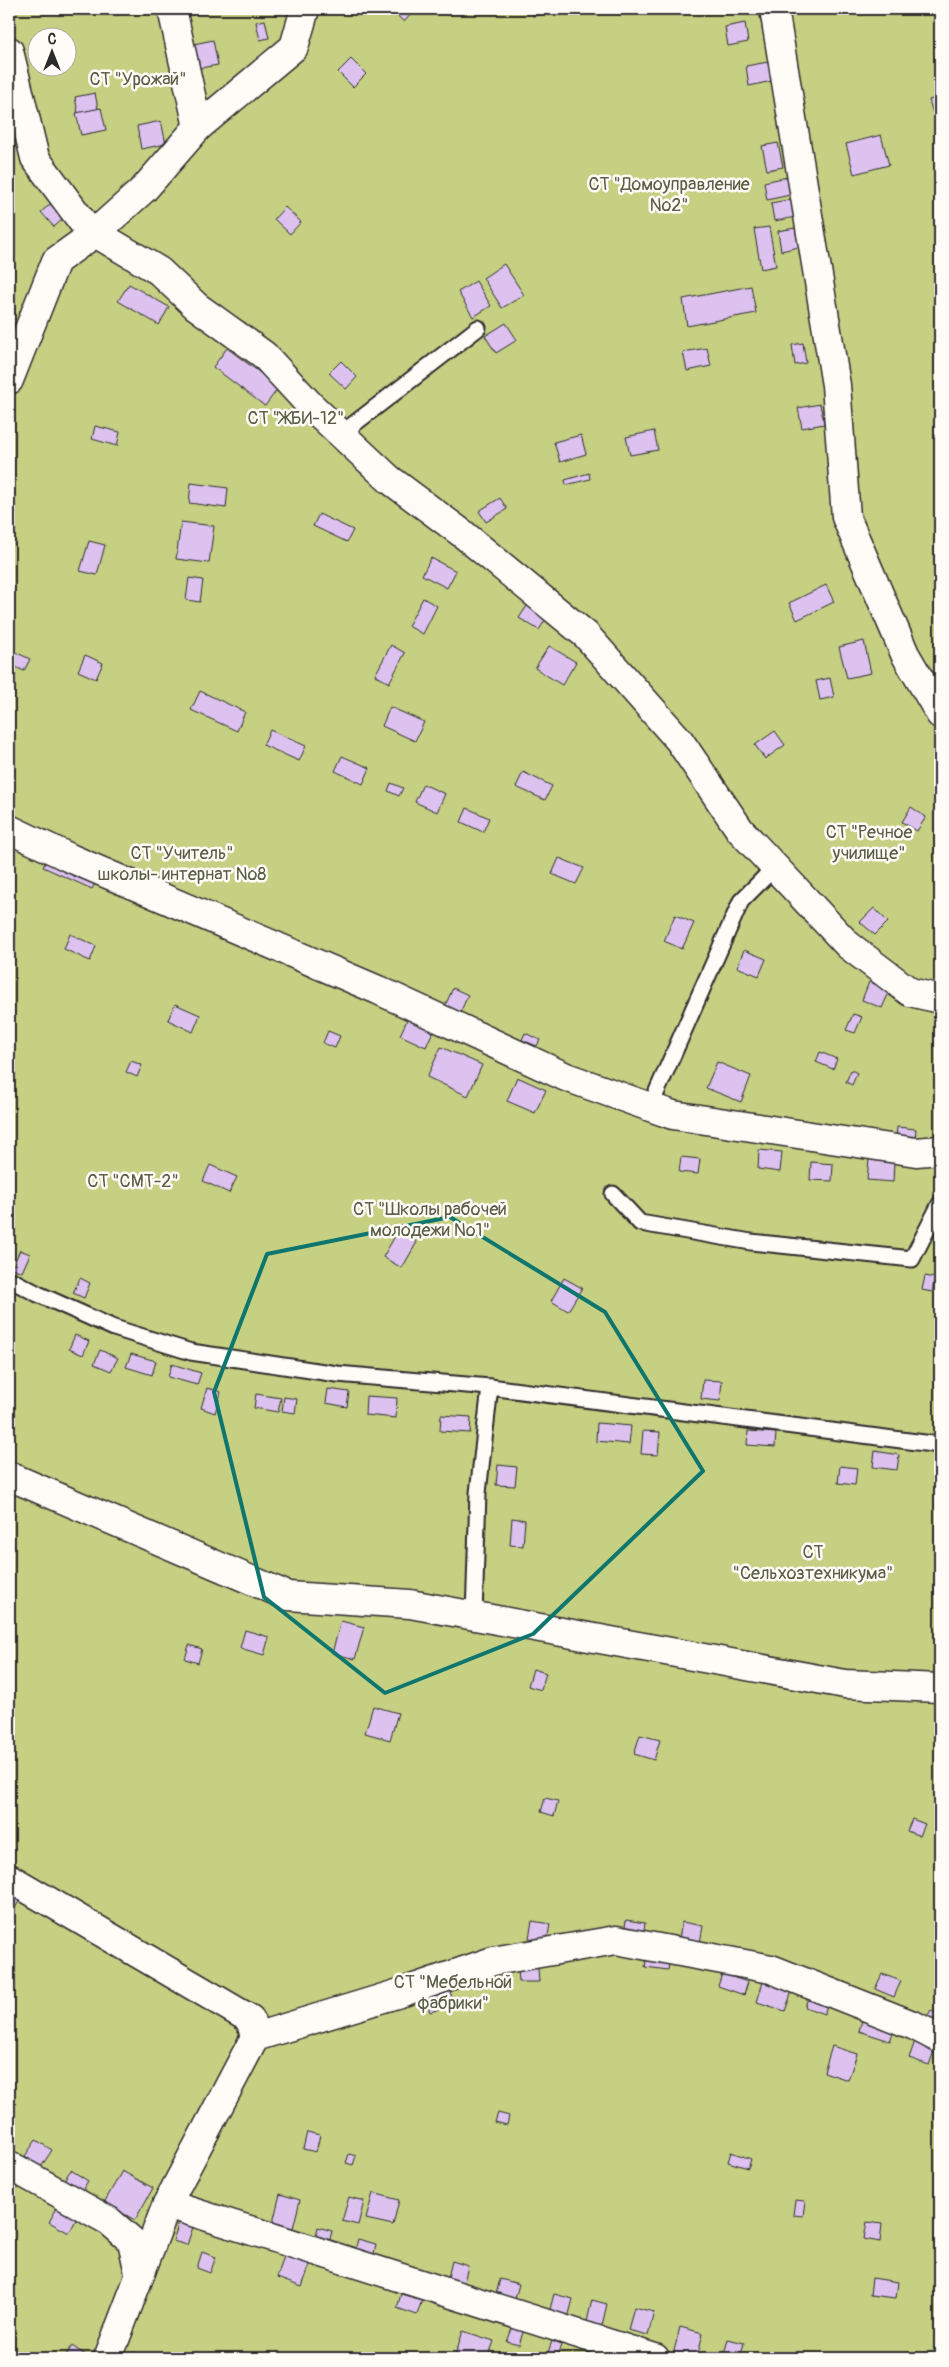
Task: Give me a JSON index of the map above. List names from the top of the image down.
{
  "parks": [
    "СТ \"Урожай\"",
    "СТ \"Домоуправление №2\"",
    "СТ \"ЖБИ-12\"",
    "СТ \"Речное училище\"",
    "СТ \"Учитель\" школы- интернат №8",
    "СТ \"СМТ-2\"",
    "СТ \"Школы рабочей молодежи №1\"",
    "СТ \"Сельхозтехникума\"",
    "СТ \"Мебельной фабрики\""
  ],
  "north": "top"
}
